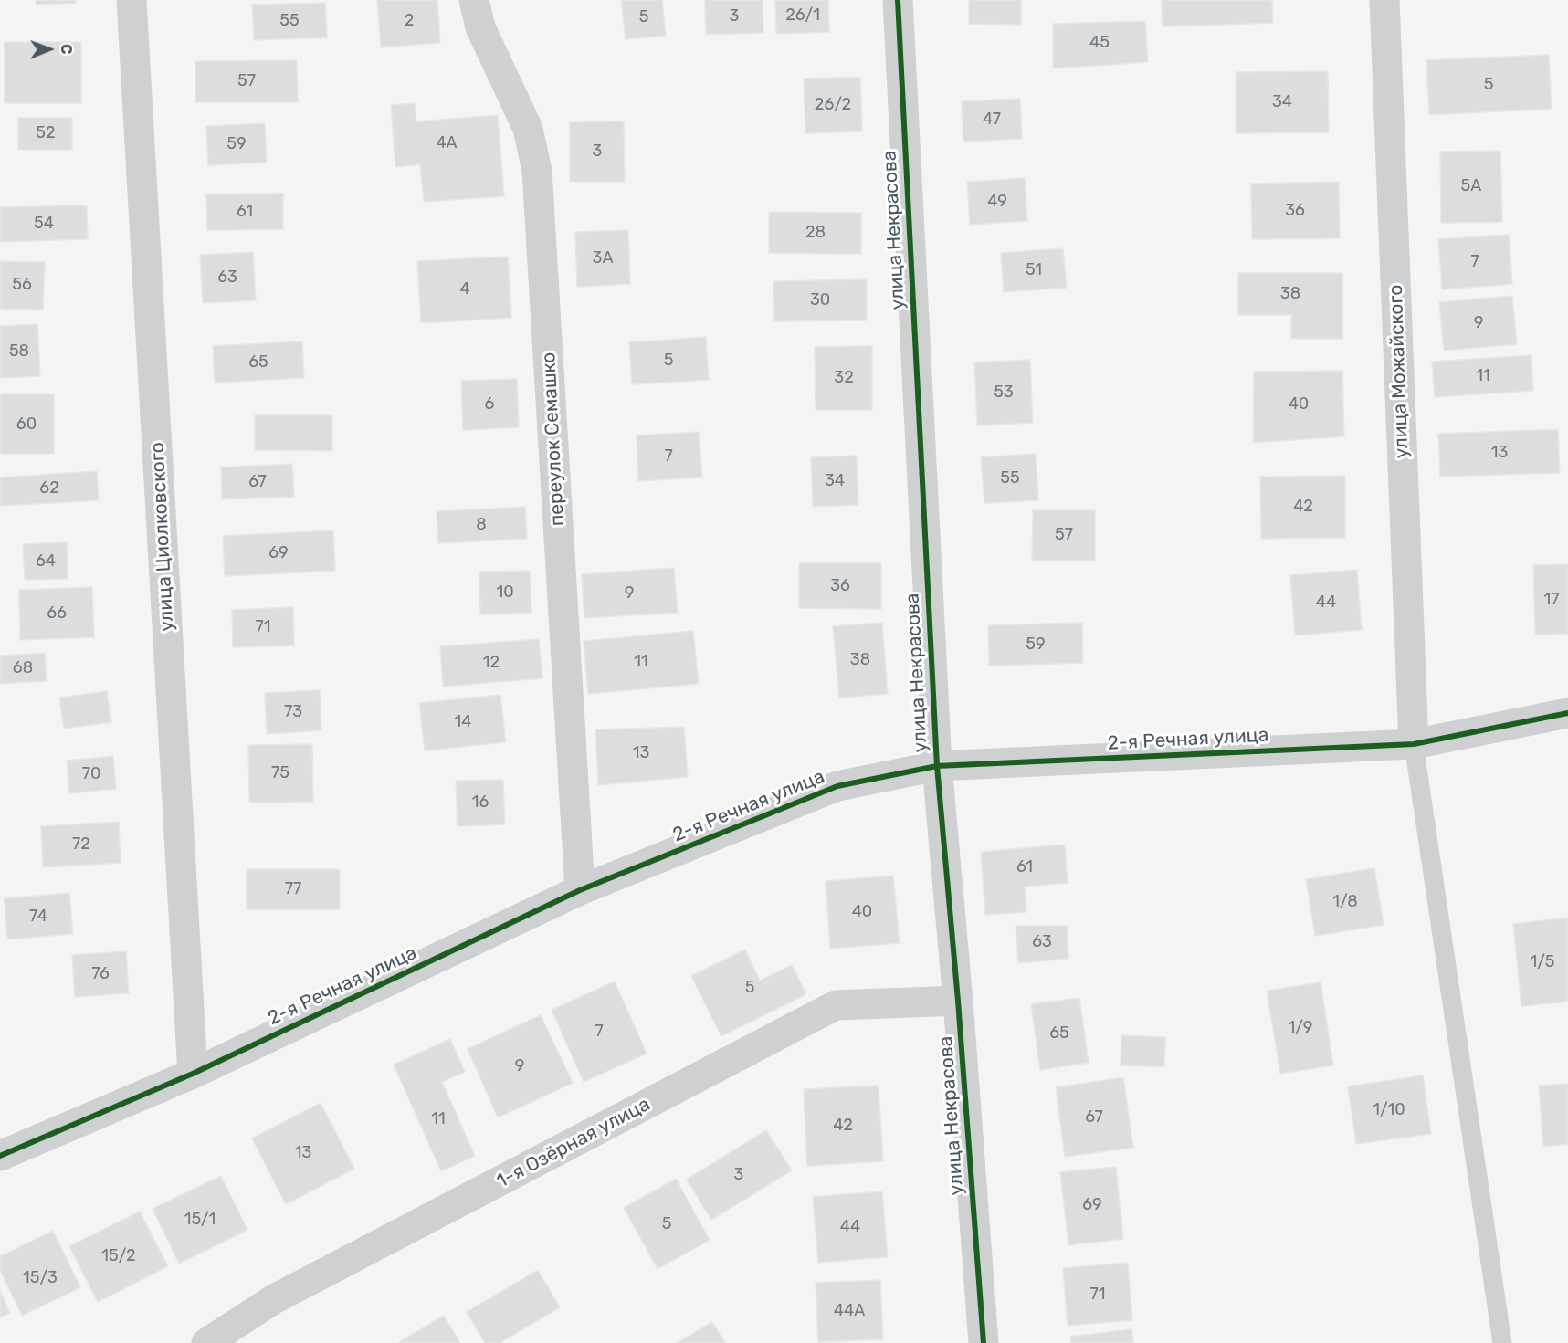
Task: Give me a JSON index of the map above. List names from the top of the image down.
{
  "streets": {
    "street": [
      "улица Некрасова",
      "улица Можайского",
      "переулок Семашко",
      "улица Циолковского",
      "2-я Речная улица",
      "1-я Озёрная улица"
    ]
  },
  "crossings": [
    ["улица Некрасова", "2-я Речная улица"],
    ["улица Некрасова", "1-я Озёрная улица"],
    ["улица Можайского", "2-я Речная улица"],
    ["переулок Семашко", "2-я Речная улица"],
    ["улица Циолковского", "2-я Речная улица"]
  ],
  "house_numbers": [
    "26/1",
    "3",
    "5",
    "55",
    "2",
    "45",
    "57",
    "5",
    "34",
    "26/2",
    "47",
    "52",
    "4А",
    "59",
    "3",
    "5А",
    "49",
    "36",
    "61",
    "54",
    "28",
    "3А",
    "7",
    "51",
    "63",
    "56",
    "4",
    "38",
    "30",
    "9",
    "58",
    "5",
    "65",
    "11",
    "32",
    "53",
    "6",
    "40",
    "60",
    "13",
    "7",
    "55",
    "34",
    "67",
    "62",
    "42",
    "8",
    "57",
    "69",
    "64",
    "36",
    "10",
    "9",
    "17",
    "44",
    "66",
    "71",
    "59",
    "38",
    "11",
    "12",
    "68",
    "73",
    "14",
    "13",
    "75",
    "70",
    "16",
    "72",
    "61",
    "77",
    "1/8",
    "40",
    "74",
    "63",
    "1/5",
    "76",
    "5",
    "1/9",
    "7",
    "65",
    "9",
    "1/10",
    "67",
    "11",
    "42",
    "13",
    "3",
    "69",
    "15/1",
    "5",
    "44",
    "15/2",
    "15/3",
    "71",
    "44А"
  ],
  "north": "right"
}
